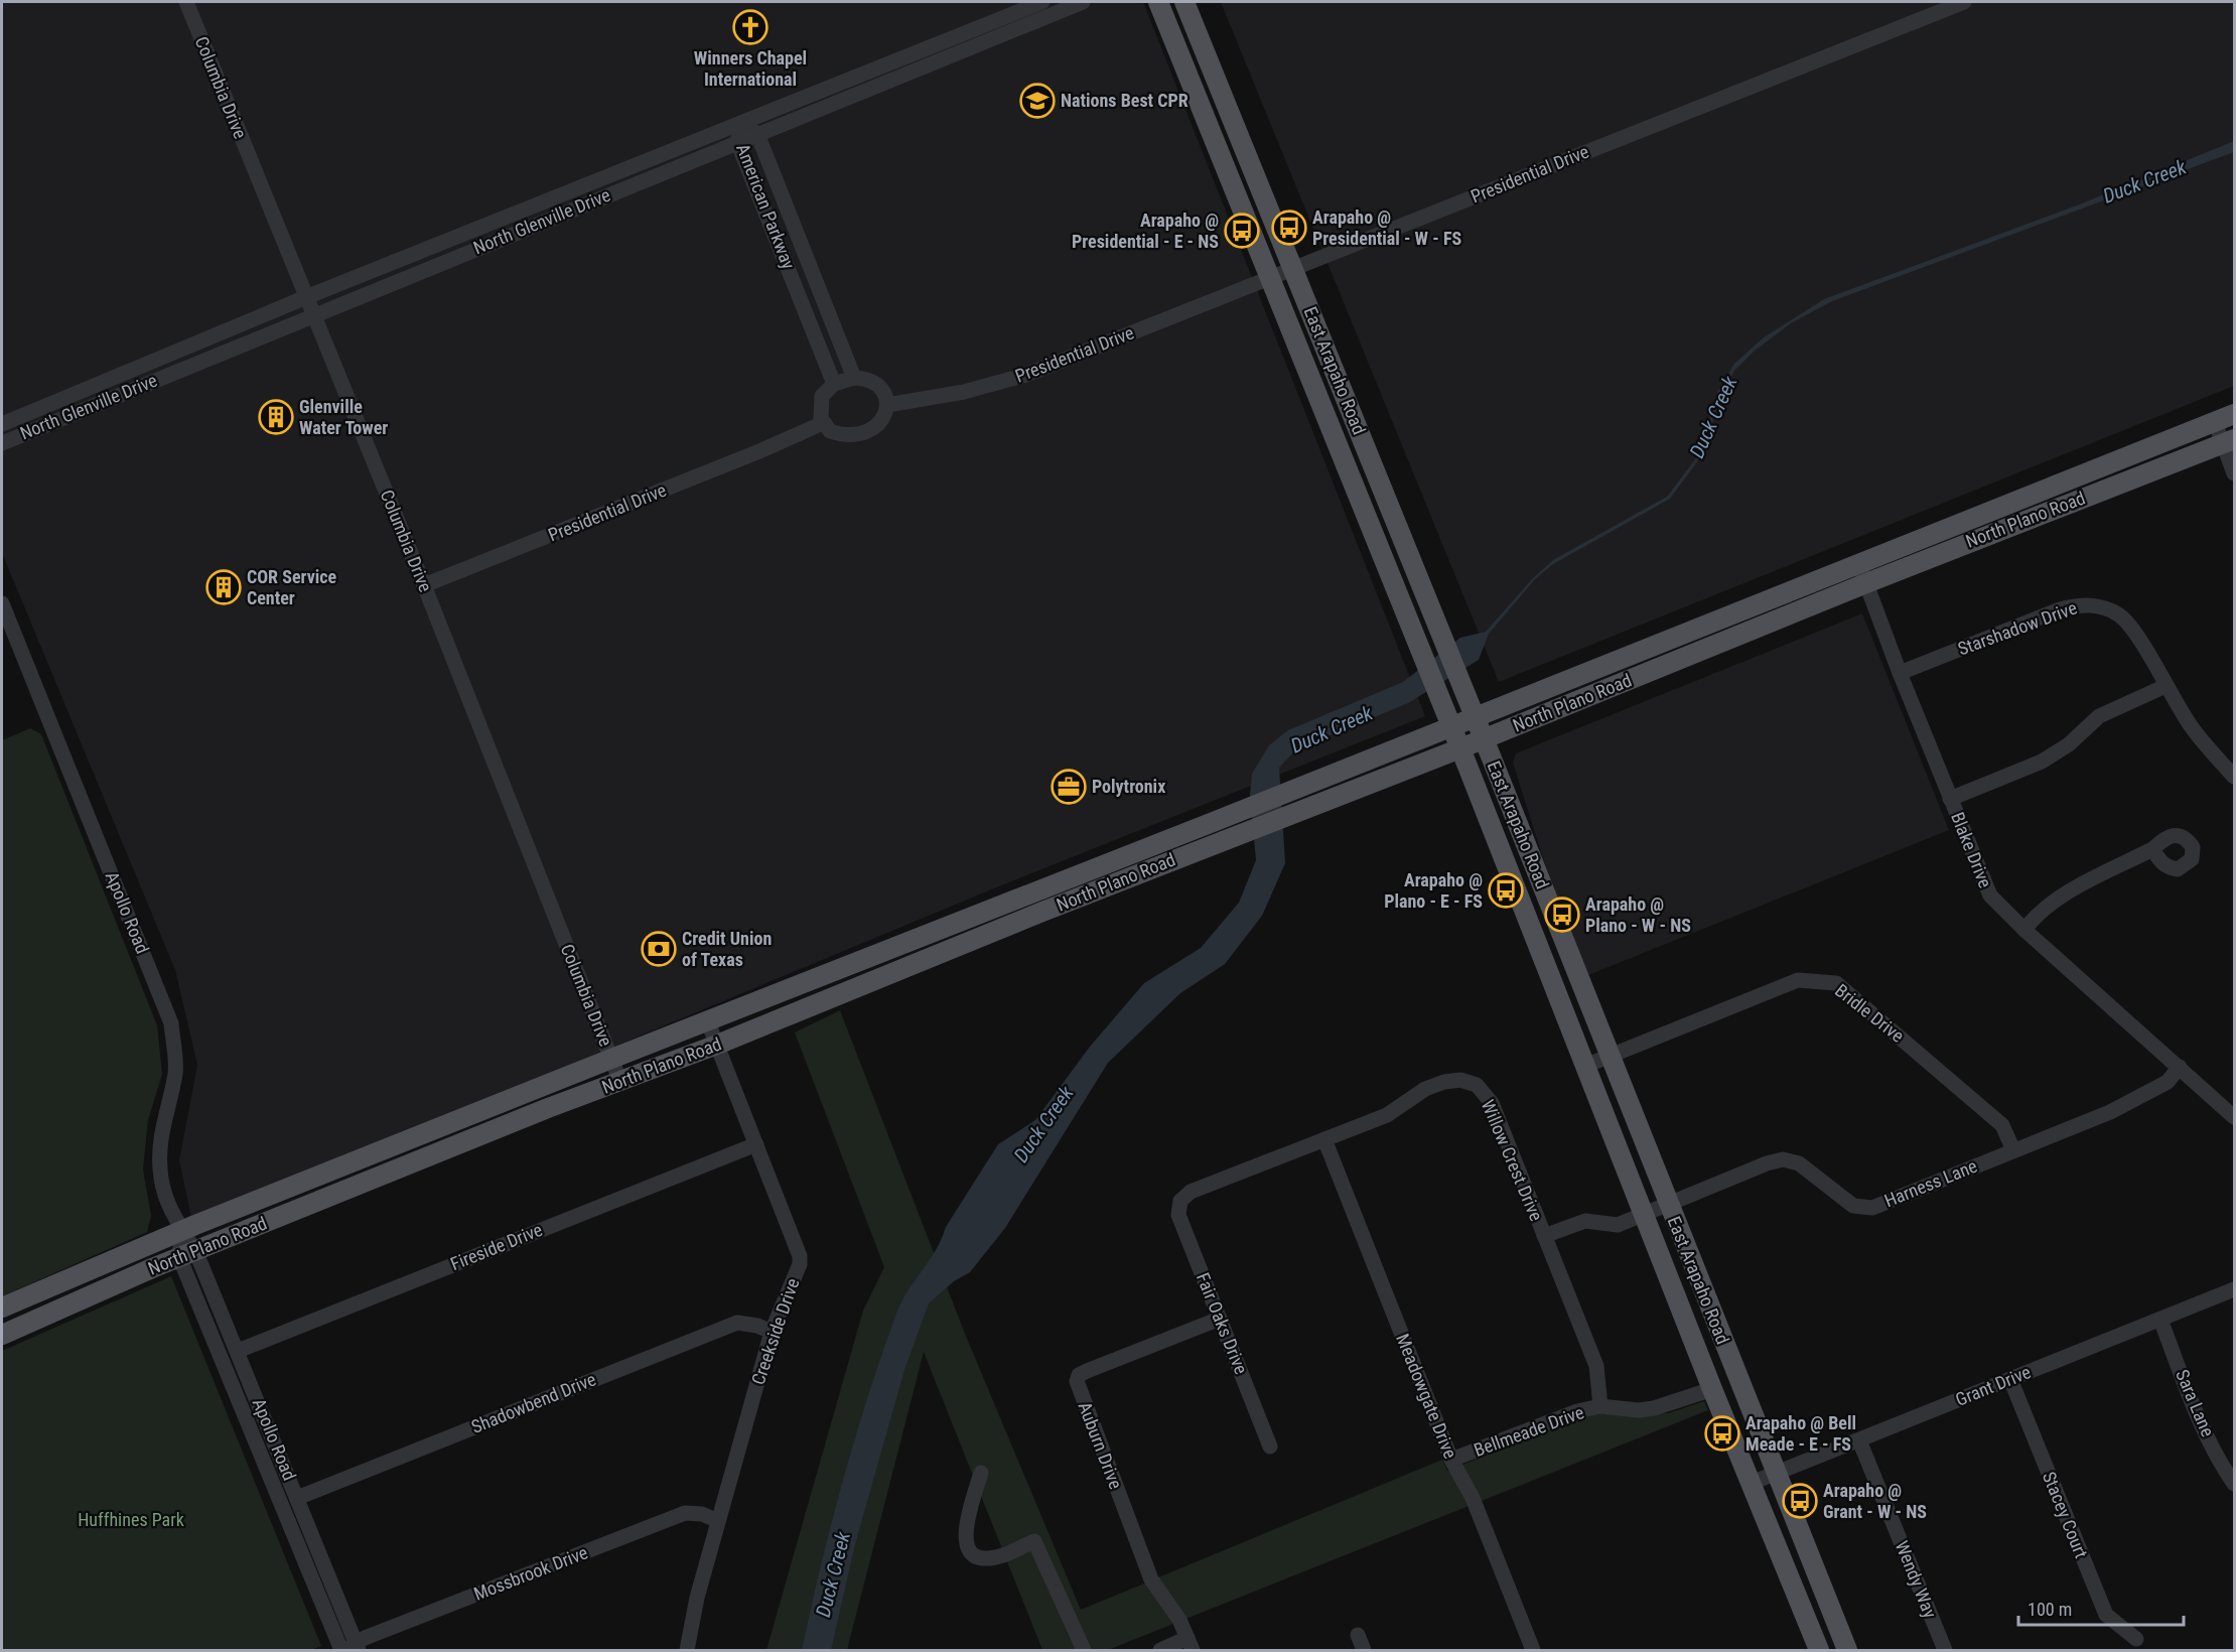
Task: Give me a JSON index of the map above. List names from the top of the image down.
{
  "streets": {
    "main road": ["East Arapaho Road", "North Plano Road"],
    "street": [
      "Columbia Drive",
      "Presidential Drive",
      "American Parkway",
      "North Glenville Drive",
      "Starshadow Drive",
      "Blake Drive",
      "Apollo Road",
      "Bridle Drive",
      "Willow Crest Drive",
      "Harness Lane",
      "Fireside Drive",
      "Fair Oaks Drive",
      "Creekside Drive",
      "Grant Drive",
      "Meadowgate Drive",
      "Shadowbend Drive",
      "Sara Lane",
      "Bellmeade Drive",
      "Auburn Drive",
      "Stacey Court",
      "Mossbrook Drive",
      "Wendy Way"
    ]
  },
  "crossings": [
    ["Columbia Drive", "Presidential Drive"],
    ["Columbia Drive", "North Glenville Drive"],
    ["Columbia Drive", "North Plano Road"],
    ["Presidential Drive", "American Parkway"],
    ["Presidential Drive", "East Arapaho Road"],
    ["American Parkway", "North Glenville Drive"],
    ["East Arapaho Road", "North Plano Road"],
    ["East Arapaho Road", "Bridle Drive"],
    ["East Arapaho Road", "Harness Lane"],
    ["East Arapaho Road", "Grant Drive"],
    ["East Arapaho Road", "Bellmeade Drive"],
    ["North Plano Road", "Blake Drive"],
    ["North Plano Road", "Apollo Road"],
    ["North Plano Road", "Creekside Drive"],
    ["Starshadow Drive", "Blake Drive"],
    ["Blake Drive", "Harness Lane"],
    ["Apollo Road", "Fireside Drive"],
    ["Apollo Road", "Shadowbend Drive"],
    ["Apollo Road", "Mossbrook Drive"],
    ["Bridle Drive", "Harness Lane"],
    ["Willow Crest Drive", "Harness Lane"],
    ["Willow Crest Drive", "Fair Oaks Drive"],
    ["Willow Crest Drive", "Meadowgate Drive"],
    ["Willow Crest Drive", "Bellmeade Drive"],
    ["Fireside Drive", "Creekside Drive"],
    ["Fair Oaks Drive", "Auburn Drive"],
    ["Creekside Drive", "Shadowbend Drive"],
    ["Creekside Drive", "Mossbrook Drive"],
    ["Grant Drive", "Sara Lane"],
    ["Grant Drive", "Stacey Court"],
    ["Grant Drive", "Wendy Way"],
    ["Meadowgate Drive", "Bellmeade Drive"]
  ],
  "water": ["Duck Creek"],
  "parks": ["Huffhines Park"],
  "places": {
    "church": ["Winners Chapel International"],
    "school or university": ["Nations Best CPR"],
    "bus stop": [
      "Arapaho @ Presidential - W - FS",
      "Arapaho @ Presidential - E - NS",
      "Arapaho @ Plano - E - FS",
      "Arapaho @ Plano - W - NS",
      "Arapaho @ Bell Meade - E - FS",
      "Arapaho @ Grant - W - NS"
    ],
    "building": ["Glenville Water Tower", "COR Service Center"],
    "office": ["Polytronix"],
    "bank": ["Credit Union of Texas"]
  },
  "scale_bar": "100 m"
}
